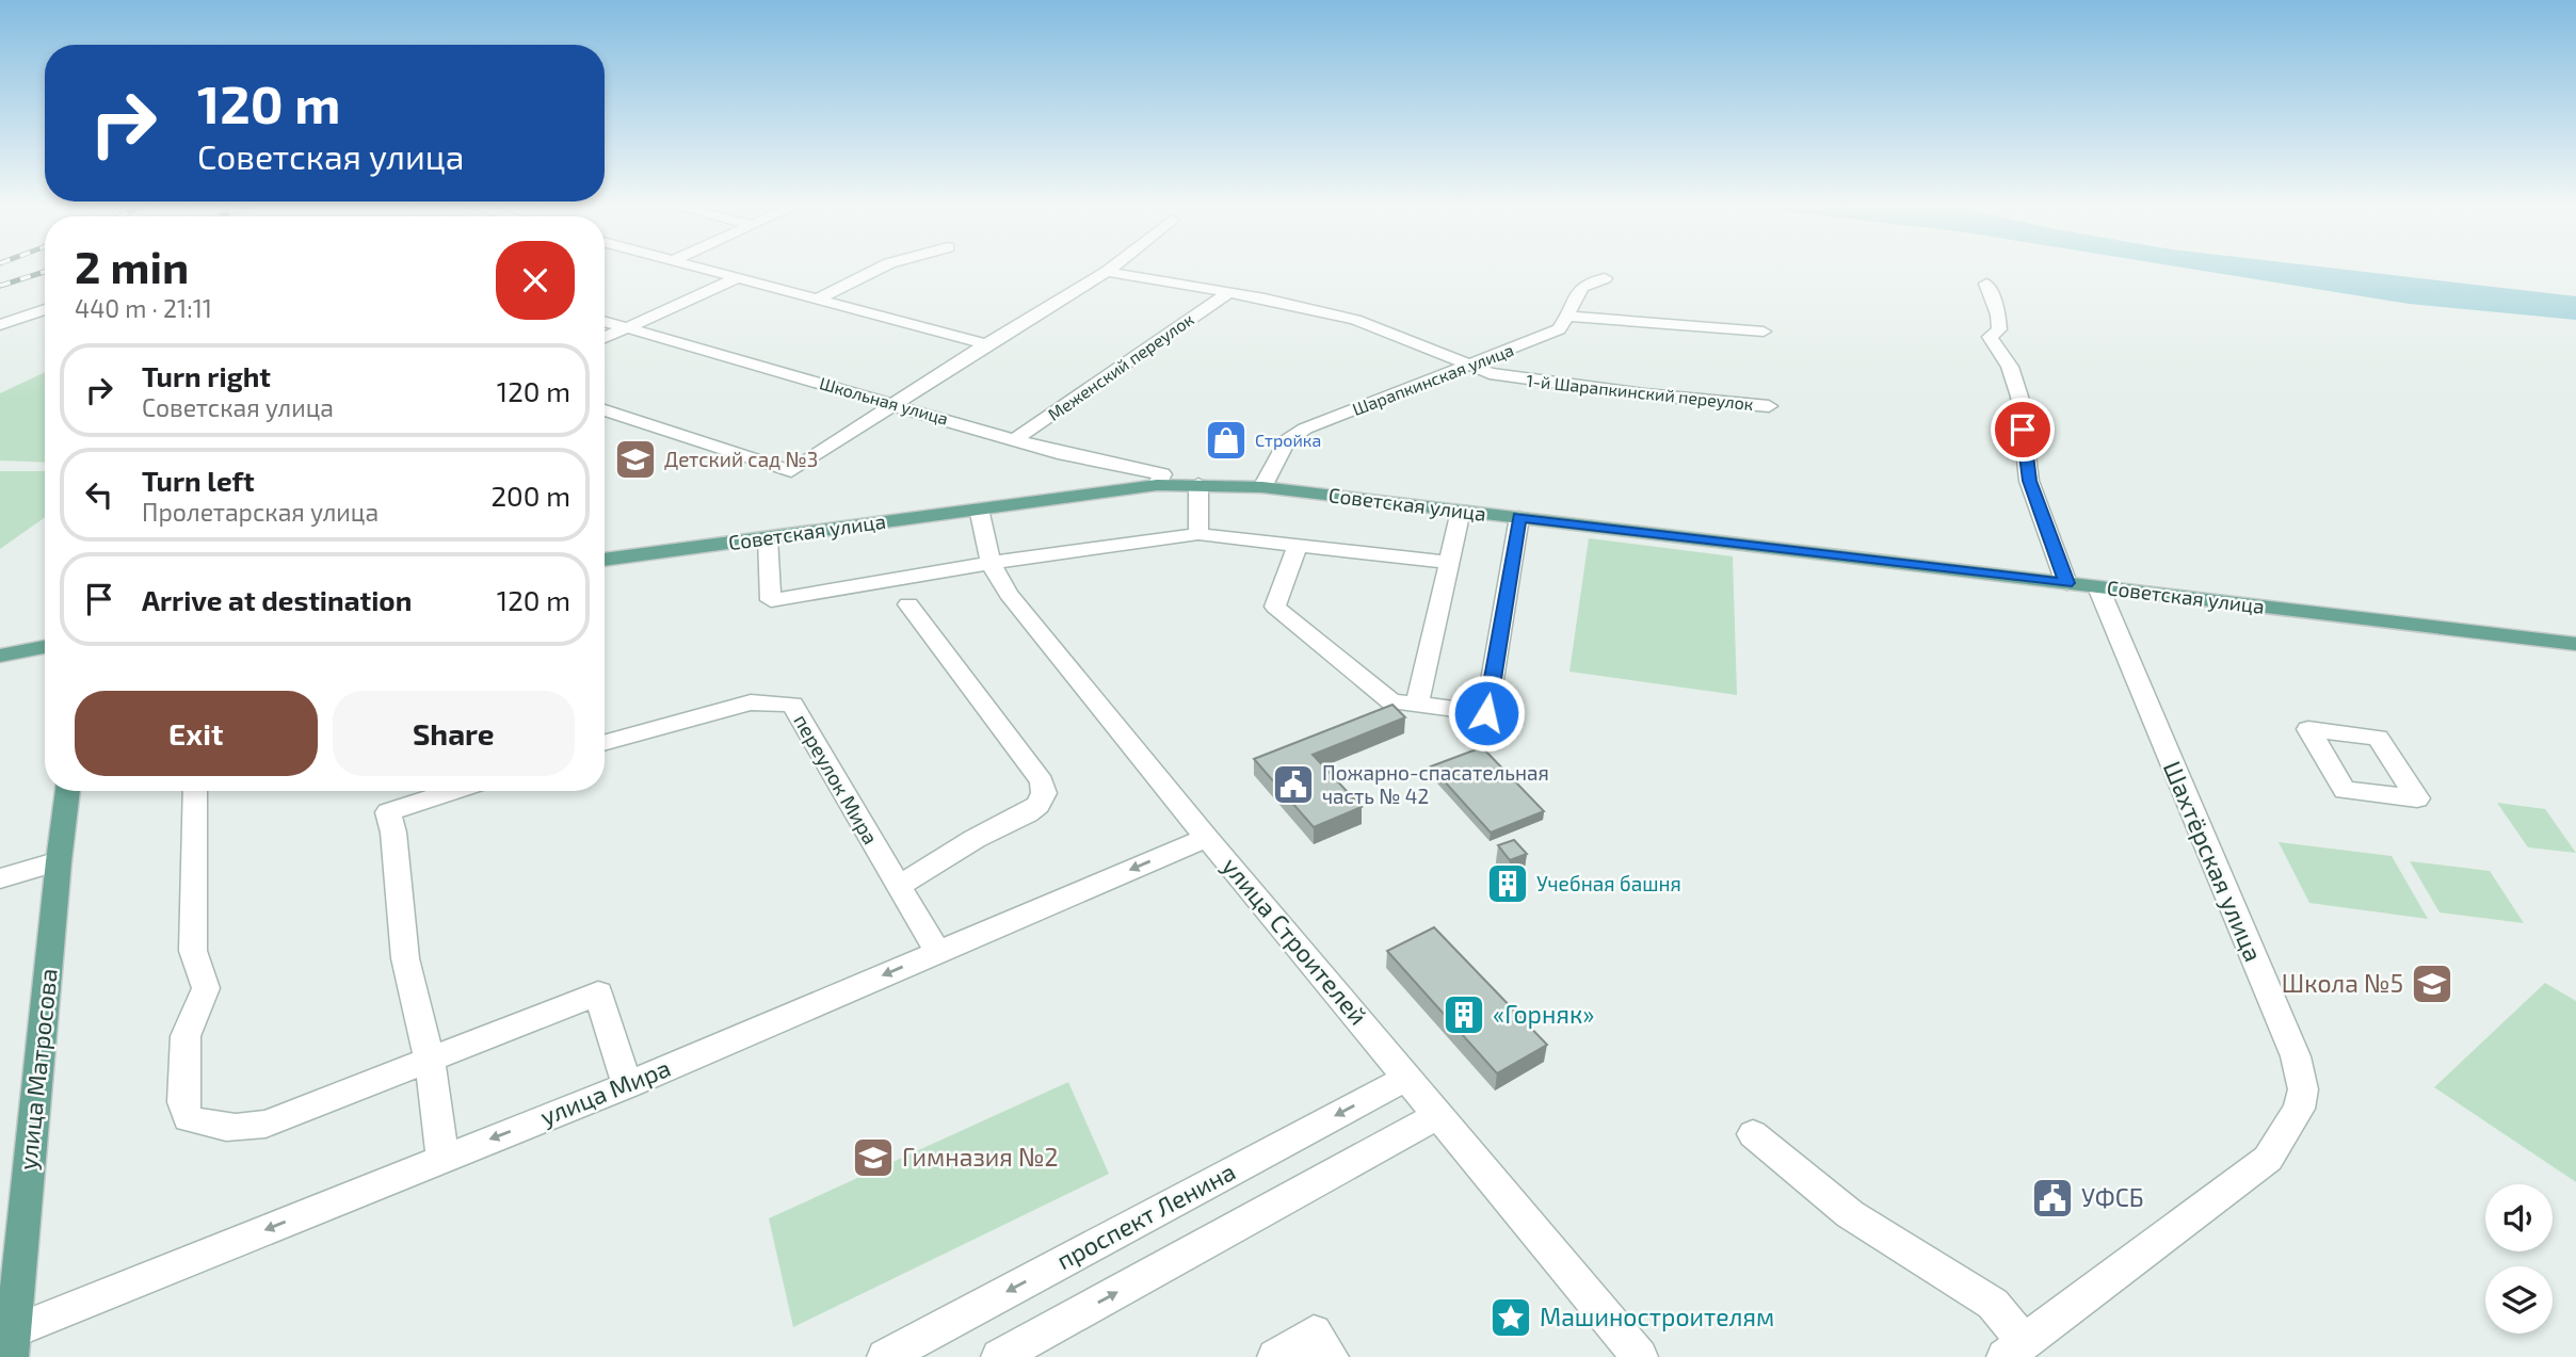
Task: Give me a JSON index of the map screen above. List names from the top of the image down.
{
  "streets": {
    "main road": ["Советская улица", "улица Матросова"],
    "street": [
      "Меженский переулок",
      "Шарапкинская улица",
      "1-й Шарапкинский переулок",
      "Школьная улица",
      "переулок Мира",
      "Шахтёрская улица",
      "улица Строителей",
      "улица Мира",
      "проспект Ленина"
    ]
  },
  "crossings": [
    ["Меженский переулок", "1-й Шарапкинский переулок"],
    ["Меженский переулок", "Школьная улица"],
    ["Шарапкинская улица", "1-й Шарапкинский переулок"],
    ["Шарапкинская улица", "Советская улица"],
    ["Школьная улица", "Советская улица"],
    ["Советская улица", "Шахтёрская улица"],
    ["Советская улица", "улица Строителей"],
    ["переулок Мира", "улица Мира"],
    ["улица Строителей", "улица Мира"],
    ["улица Строителей", "проспект Ленина"],
    ["улица Матросова", "улица Мира"]
  ],
  "one_way": ["улица Мира"],
  "places": {
    "shop": ["Стройка"],
    "school or university": ["Детский сад №3", "Школа №5", "Гимназия №2"],
    "public building": ["Пожарно-спасательная часть № 42", "УФСБ"],
    "building": ["Учебная башня", "«Горняк»"],
    "place": ["Машиностроителям"]
  },
  "page": {
    "turn": ["120 m", "Советская улица"],
    "heading": ["2 min", "440 m · 21:11"],
    "list": [
      {
        "name": "Turn right",
        "note": "Советская улица",
        "value": "120 m"
      },
      {
        "name": "Turn left",
        "note": "Пролетарская улица",
        "value": "200 m"
      },
      {
        "name": "Arrive at destination",
        "value": "120 m"
      }
    ],
    "buttons": ["Exit", "Share"]
  }
}
